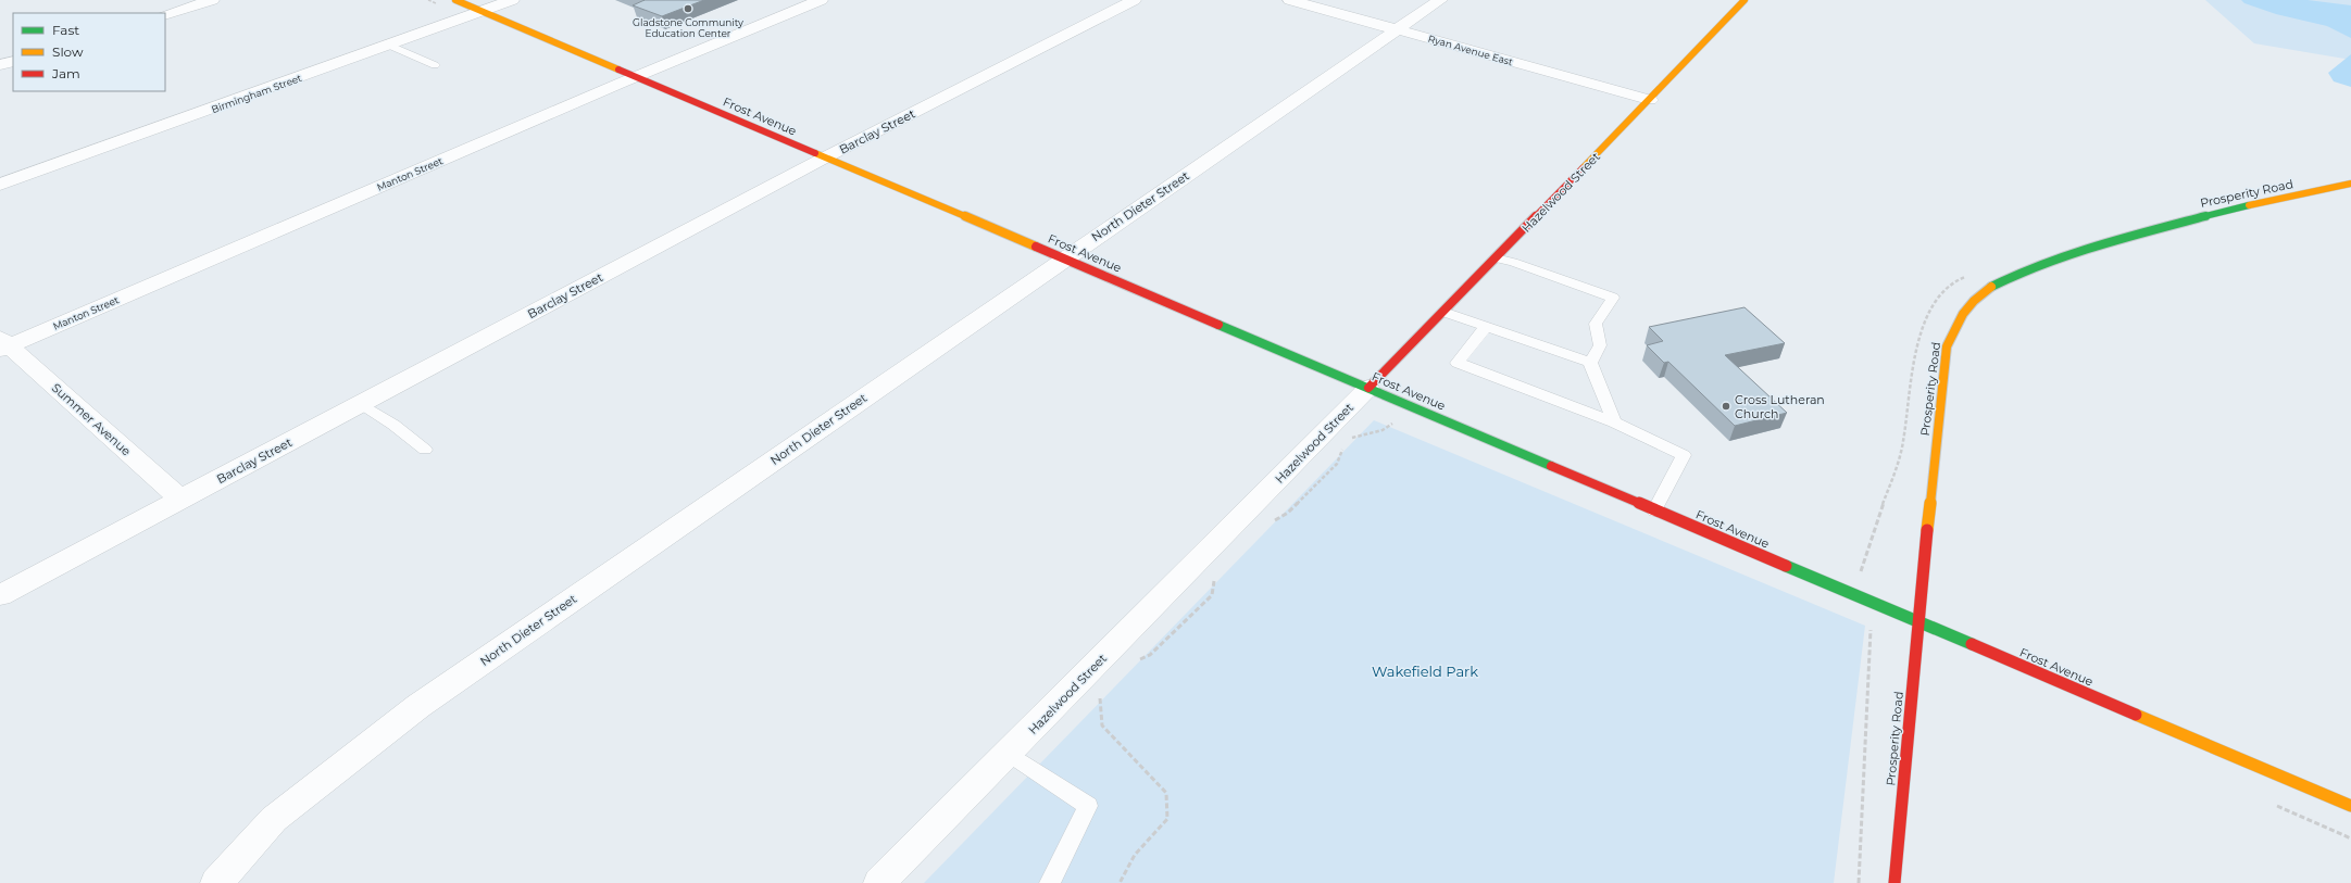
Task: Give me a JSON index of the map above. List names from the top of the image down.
{
  "streets": {
    "street": [
      "Ryan Avenue East",
      "Birmingham Street",
      "Frost Avenue",
      "Barclay Street",
      "Manton Street",
      "Hazelwood Street",
      "Prosperity Road",
      "North Dieter Street",
      "Summer Avenue"
    ]
  },
  "crossings": [
    ["Ryan Avenue East", "Hazelwood Street"],
    ["Ryan Avenue East", "North Dieter Street"],
    ["Birmingham Street", "Frost Avenue"],
    ["Frost Avenue", "Barclay Street"],
    ["Frost Avenue", "Manton Street"],
    ["Frost Avenue", "Hazelwood Street"],
    ["Frost Avenue", "Prosperity Road"],
    ["Frost Avenue", "North Dieter Street"],
    ["Barclay Street", "Summer Avenue"],
    ["Manton Street", "Summer Avenue"]
  ],
  "parks": ["Wakefield Park"],
  "places": ["Gladstone Community Education Center", "Cross Lutheran Church"],
  "legend": ["Fast", "Slow", "Jam"]
}
